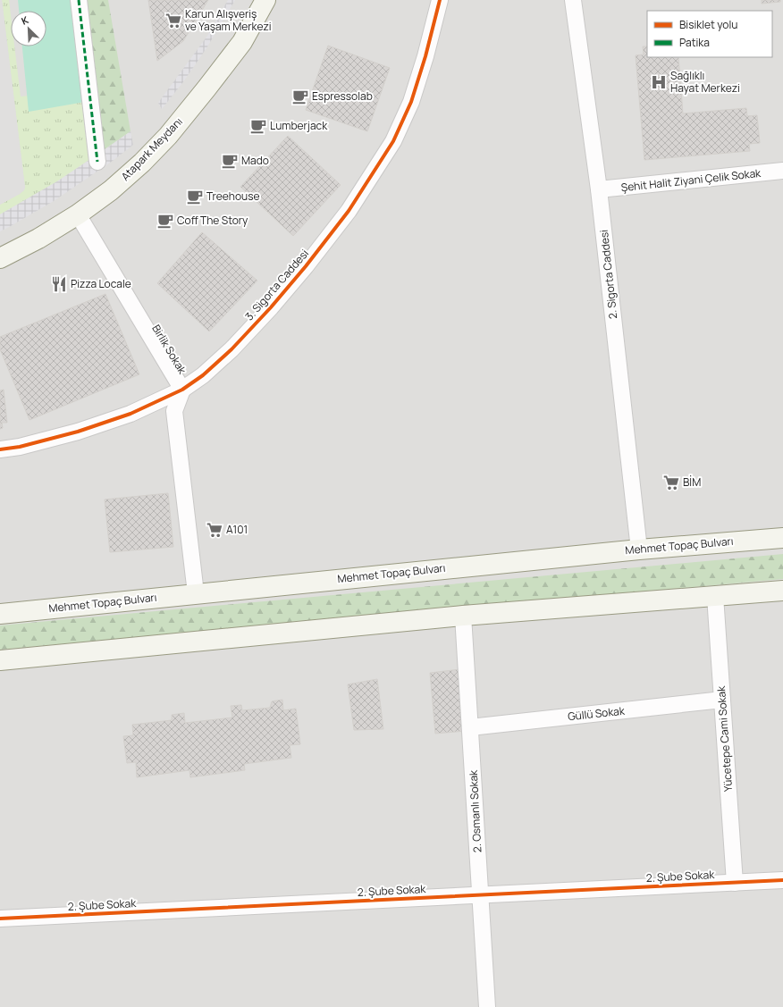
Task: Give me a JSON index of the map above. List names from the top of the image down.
{
  "streets": {
    "main road": ["Atapark Meydanı", "Mehmet Topaç Bulvarı"],
    "street": [
      "Şehit Halit Ziyani Çelik Sokak",
      "2. Sigorta Caddesi",
      "3. Sigorta Caddesi",
      "Birlik Sokak",
      "Güllü Sokak",
      "Yücetepe Cami Sokak",
      "2. Osmanlı Sokak",
      "2. Şube Sokak"
    ]
  },
  "crossings": [
    ["Atapark Meydanı", "Birlik Sokak"],
    ["Şehit Halit Ziyani Çelik Sokak", "2. Sigorta Caddesi"],
    ["2. Sigorta Caddesi", "Mehmet Topaç Bulvarı"],
    ["3. Sigorta Caddesi", "Birlik Sokak"],
    ["Birlik Sokak", "Mehmet Topaç Bulvarı"],
    ["Güllü Sokak", "Yücetepe Cami Sokak"],
    ["Güllü Sokak", "2. Osmanlı Sokak"],
    ["Yücetepe Cami Sokak", "2. Şube Sokak"],
    ["2. Osmanlı Sokak", "2. Şube Sokak"]
  ],
  "places": {
    "supermarket": ["Karun Alışveriş ve Yaşam Merkezi", "BİM", "A101"],
    "hospital": ["Sağlıklı Hayat Merkezi"],
    "cafe": [
      "Espressolab",
      "Lumberjack",
      "Mado",
      "Treehouse",
      "Coff The Story"
    ],
    "restaurant": ["Pizza Locale"]
  },
  "legend": ["Bisiklet yolu", "Patika"],
  "north": "top left"
}
